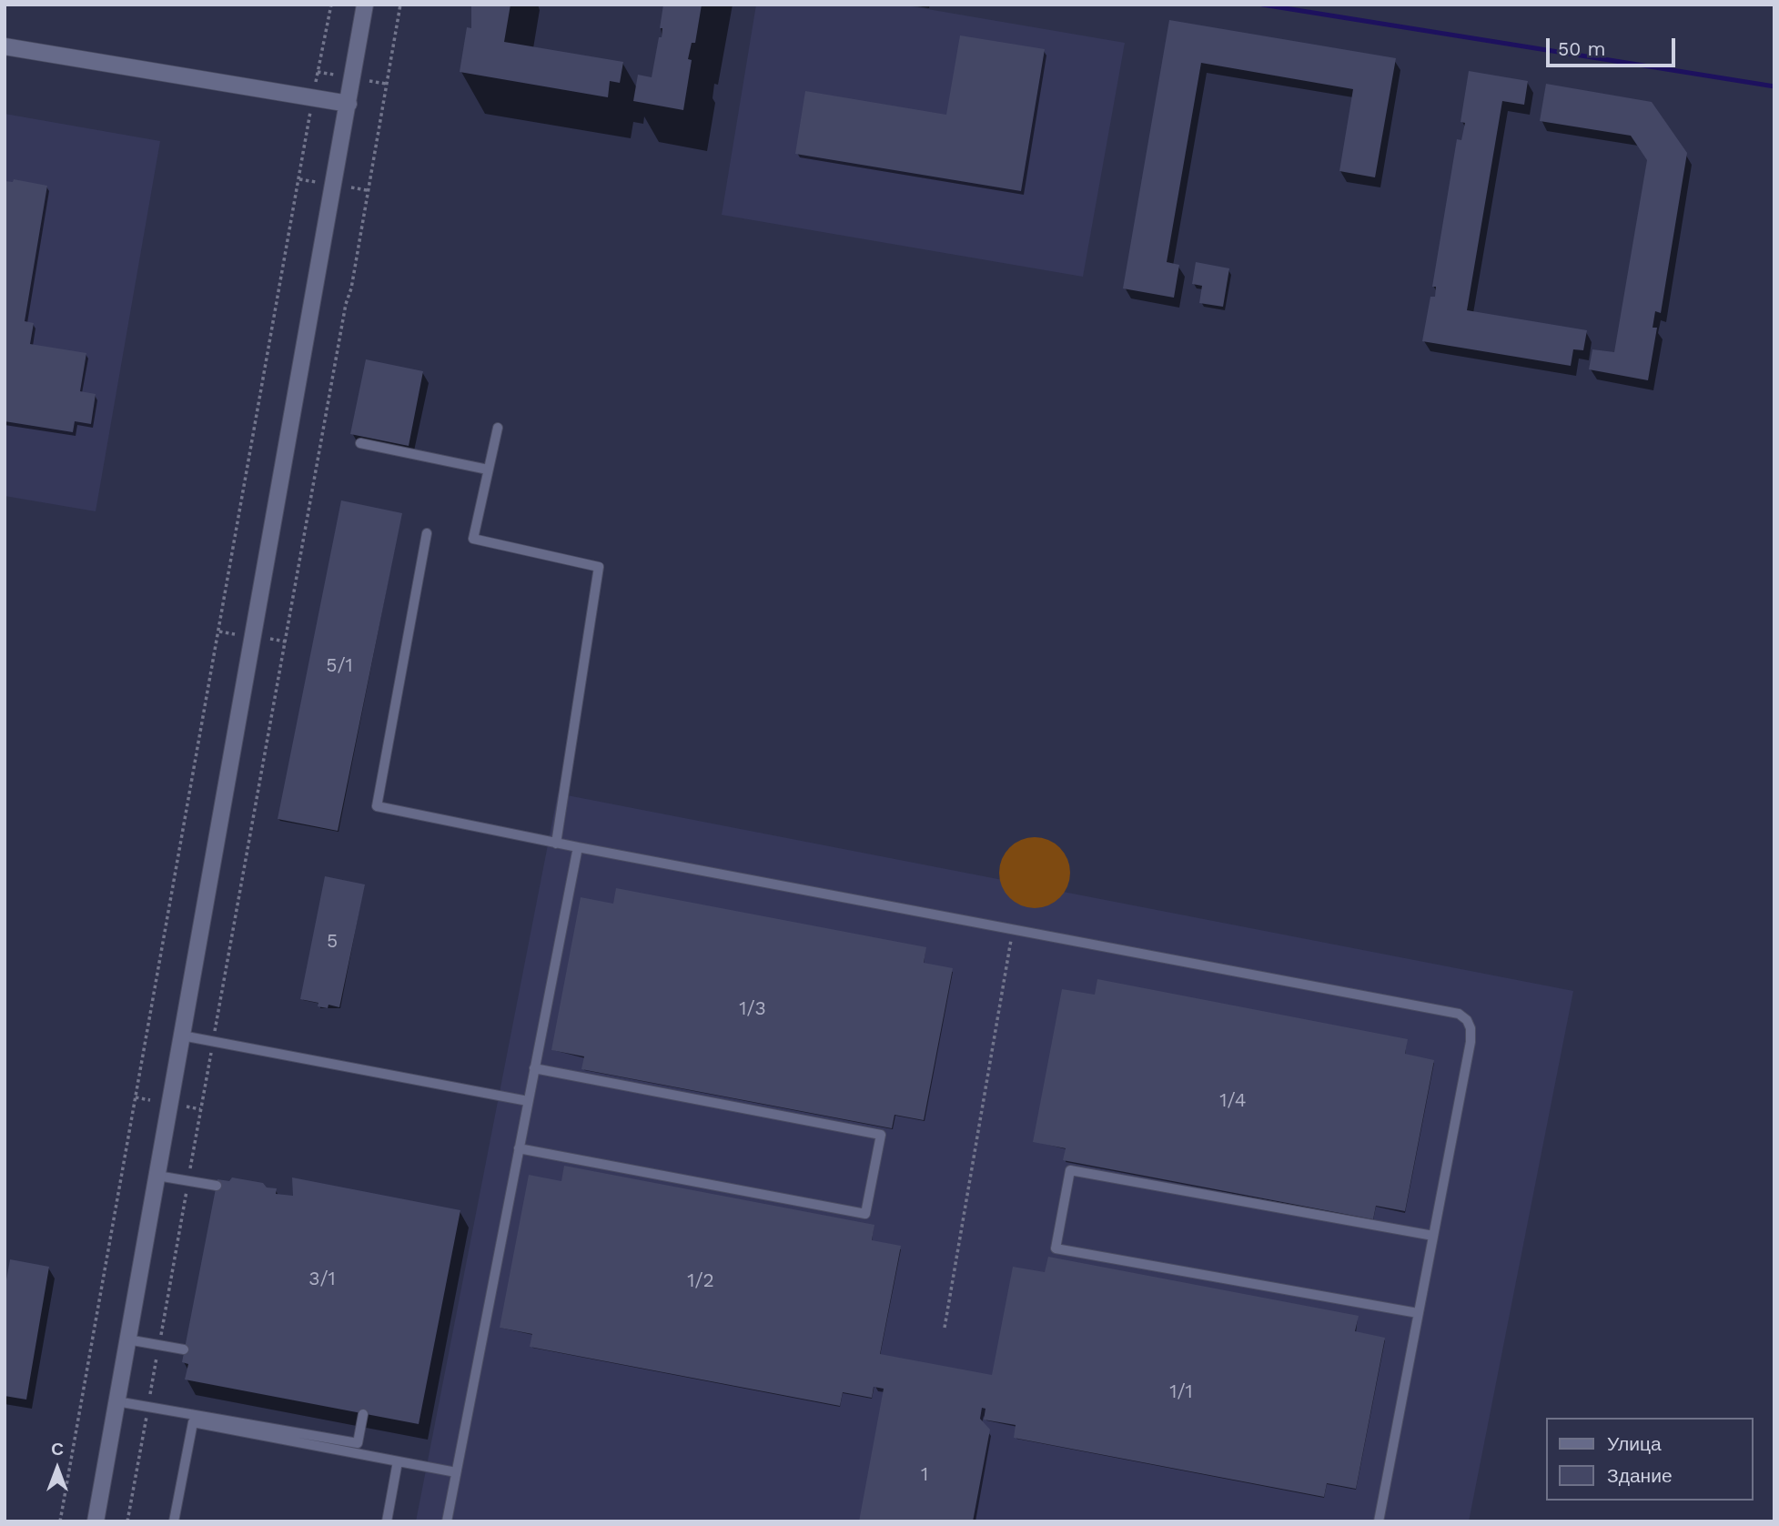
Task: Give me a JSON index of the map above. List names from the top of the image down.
{
  "house_numbers": [
    "5/1",
    "5",
    "1/3",
    "1/4",
    "3/1",
    "1/2",
    "1/1",
    "1"
  ],
  "legend": ["Улица", "Здание"],
  "scale_bar": "50 m",
  "north": "top"
}
